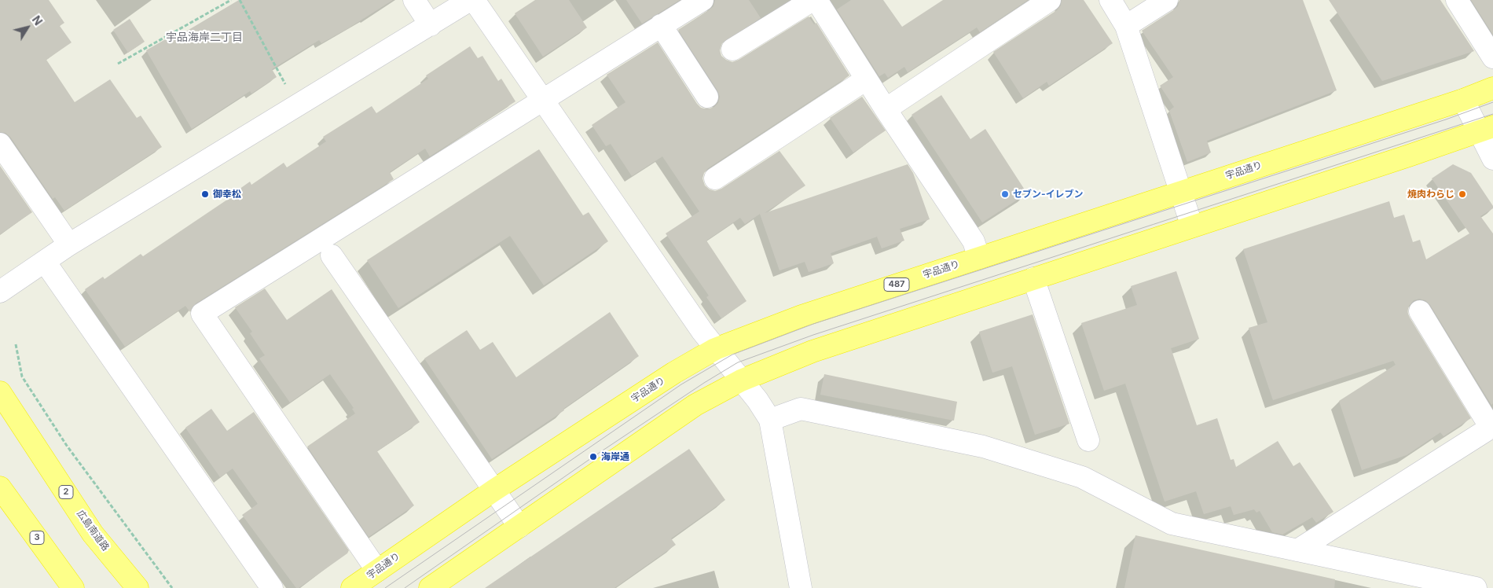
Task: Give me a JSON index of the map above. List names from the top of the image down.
{
  "streets": {
    "highway": [
      "宇品通り",
      "487",
      "2",
      "広島南道路",
      "3"
    ]
  },
  "districts": ["宇品海岸二丁目"],
  "places": [
    "御幸松",
    "セブン-イレブン",
    "焼肉わらじ",
    "海岸通"
  ],
  "north": "top right"
}
